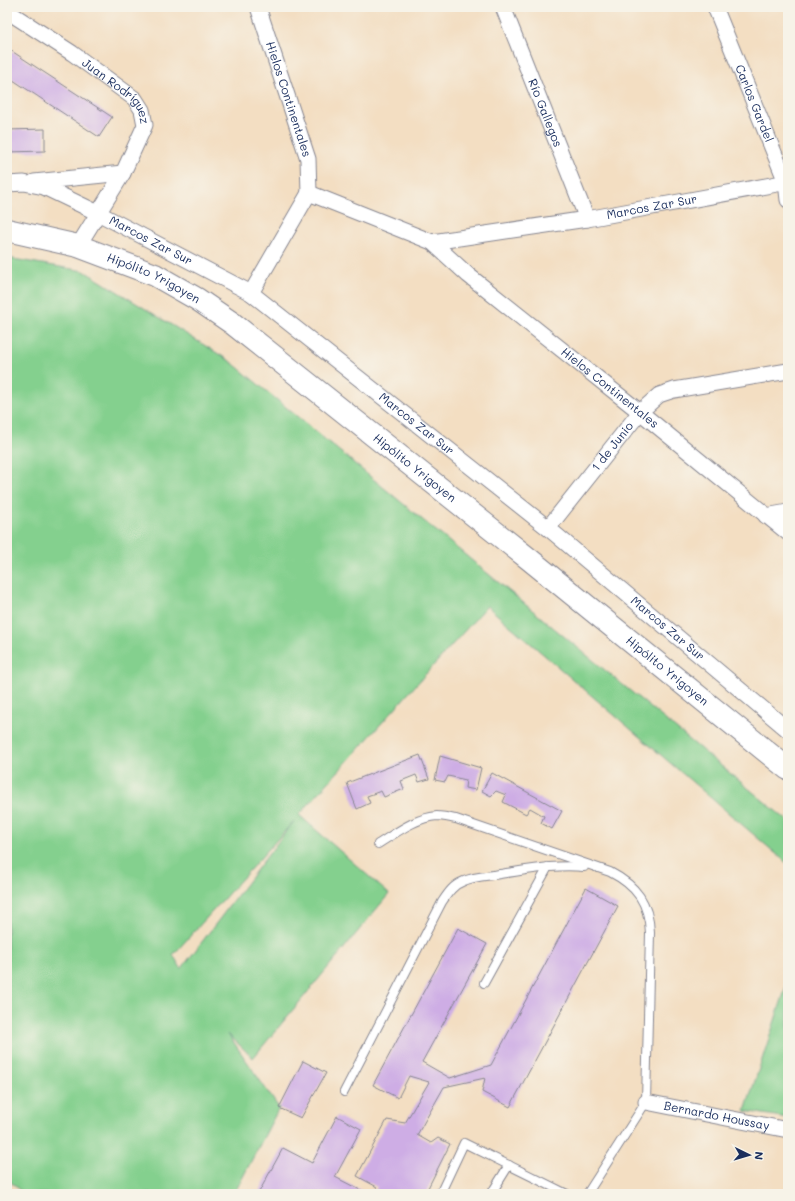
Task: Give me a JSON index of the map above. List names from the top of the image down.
{
  "streets": {
    "main road": ["Hipólito Yrigoyen"],
    "street": [
      "Juan Rodríguez",
      "Hielos Continentales",
      "Carlos Gardel",
      "Río Gallegos",
      "Marcos Zar Sur",
      "1 de Junio",
      "Bernardo Houssay"
    ]
  },
  "crossings": [
    ["Juan Rodríguez", "Marcos Zar Sur"],
    ["Juan Rodríguez", "Hipólito Yrigoyen"],
    ["Hielos Continentales", "Marcos Zar Sur"],
    ["Hielos Continentales", "1 de Junio"],
    ["Carlos Gardel", "Marcos Zar Sur"],
    ["Río Gallegos", "Marcos Zar Sur"],
    ["Marcos Zar Sur", "1 de Junio"]
  ],
  "north": "right"
}
